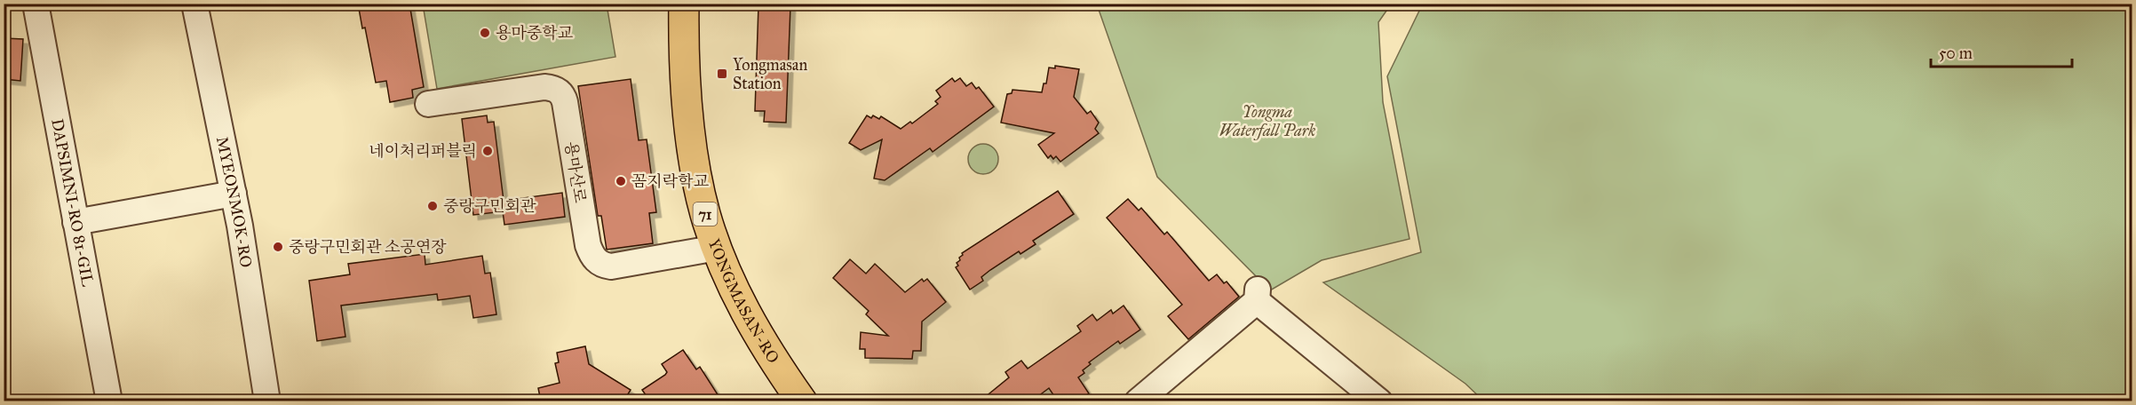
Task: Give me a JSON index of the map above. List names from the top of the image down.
{
  "streets": {
    "main road": ["71", "YONGMASAN-RO"],
    "street": ["용마산로", "MYEONMOK-RO", "DAPSIMNI-RO 81-GIL"]
  },
  "crossings": [
    ["용마산로", "YONGMASAN-RO"]
  ],
  "parks": ["Yongma Waterfall Park"],
  "places": {
    "other": [
      "용마중학교",
      "네이처리퍼블릭",
      "꼼지락학교",
      "중랑구민회관",
      "중랑구민회관 소공연장"
    ],
    "transit": ["Yongmasan Station"]
  },
  "scale_bar": "50 m"
}
